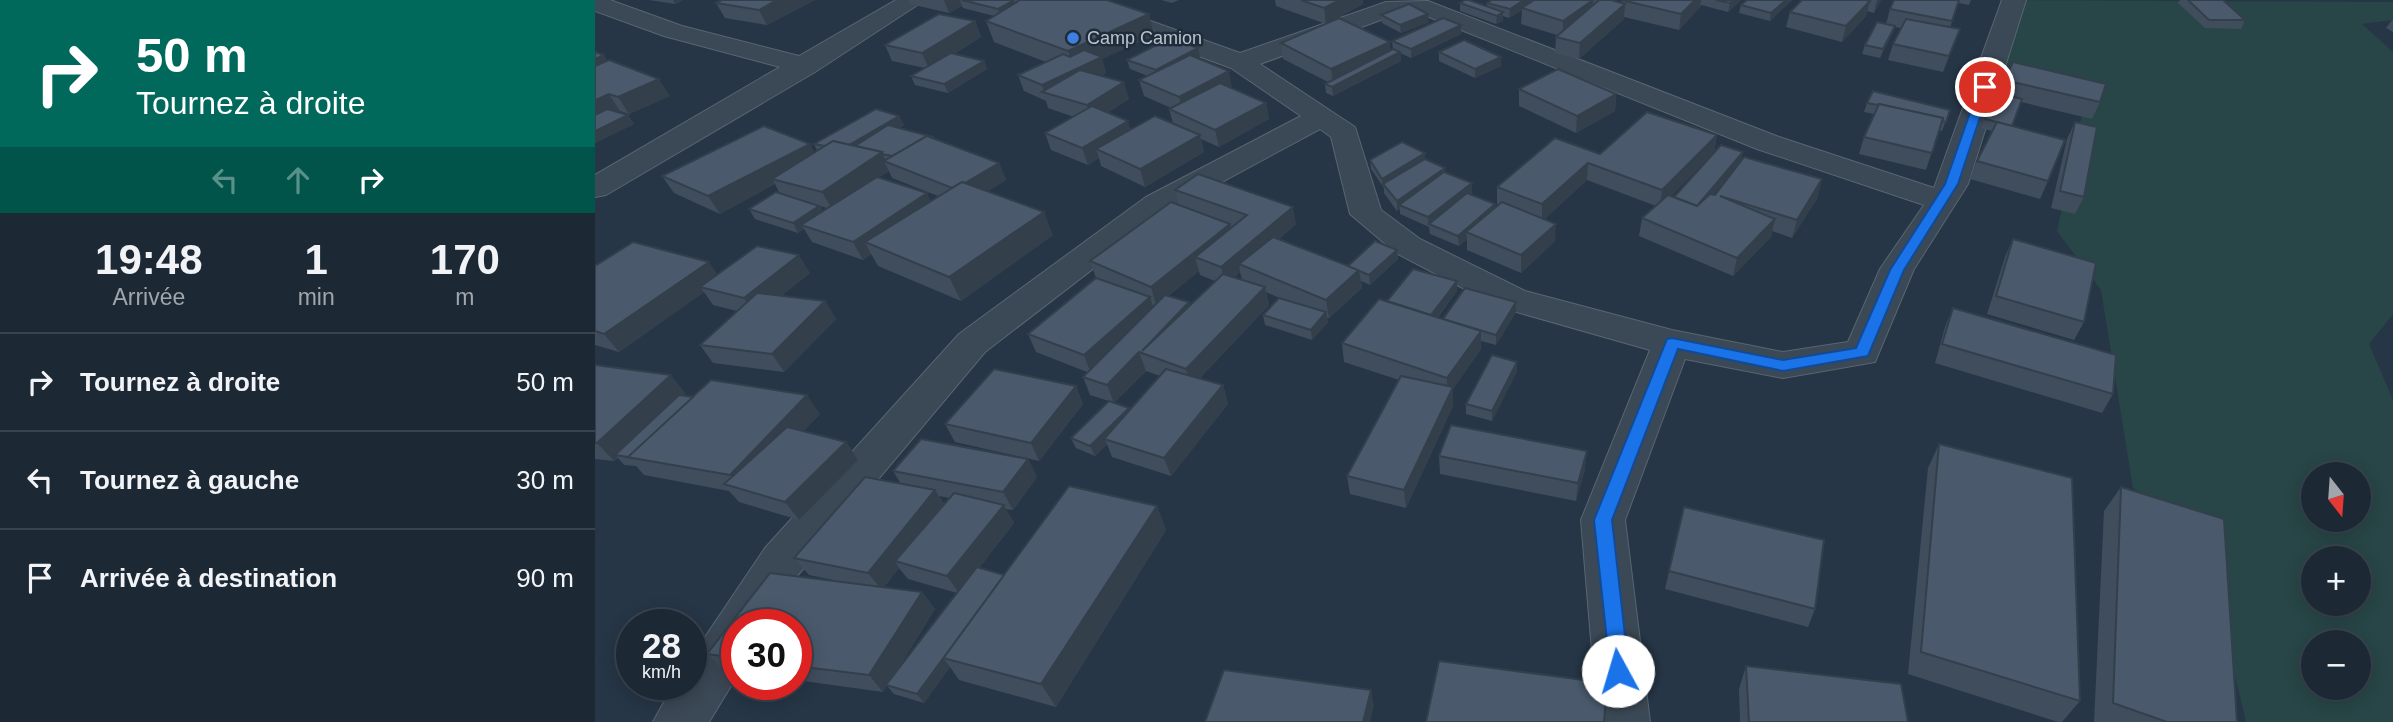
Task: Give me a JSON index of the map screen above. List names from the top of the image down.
{
  "places": ["Camp Camion"],
  "north": "bottom",
  "page": {
    "turn": ["50 m", "Tournez à droite"],
    "eta": [
      "19:48",
      "Arrivée",
      "1",
      "min",
      "170",
      "m"
    ],
    "list": [
      {
        "name": "Tournez à droite",
        "value": "50 m"
      },
      {
        "name": "Tournez à gauche",
        "value": "30 m"
      },
      {
        "name": "Arrivée à destination",
        "value": "90 m"
      }
    ],
    "map_buttons": ["+", "−"],
    "speed": "28 km/h",
    "limit": "30"
  }
}
